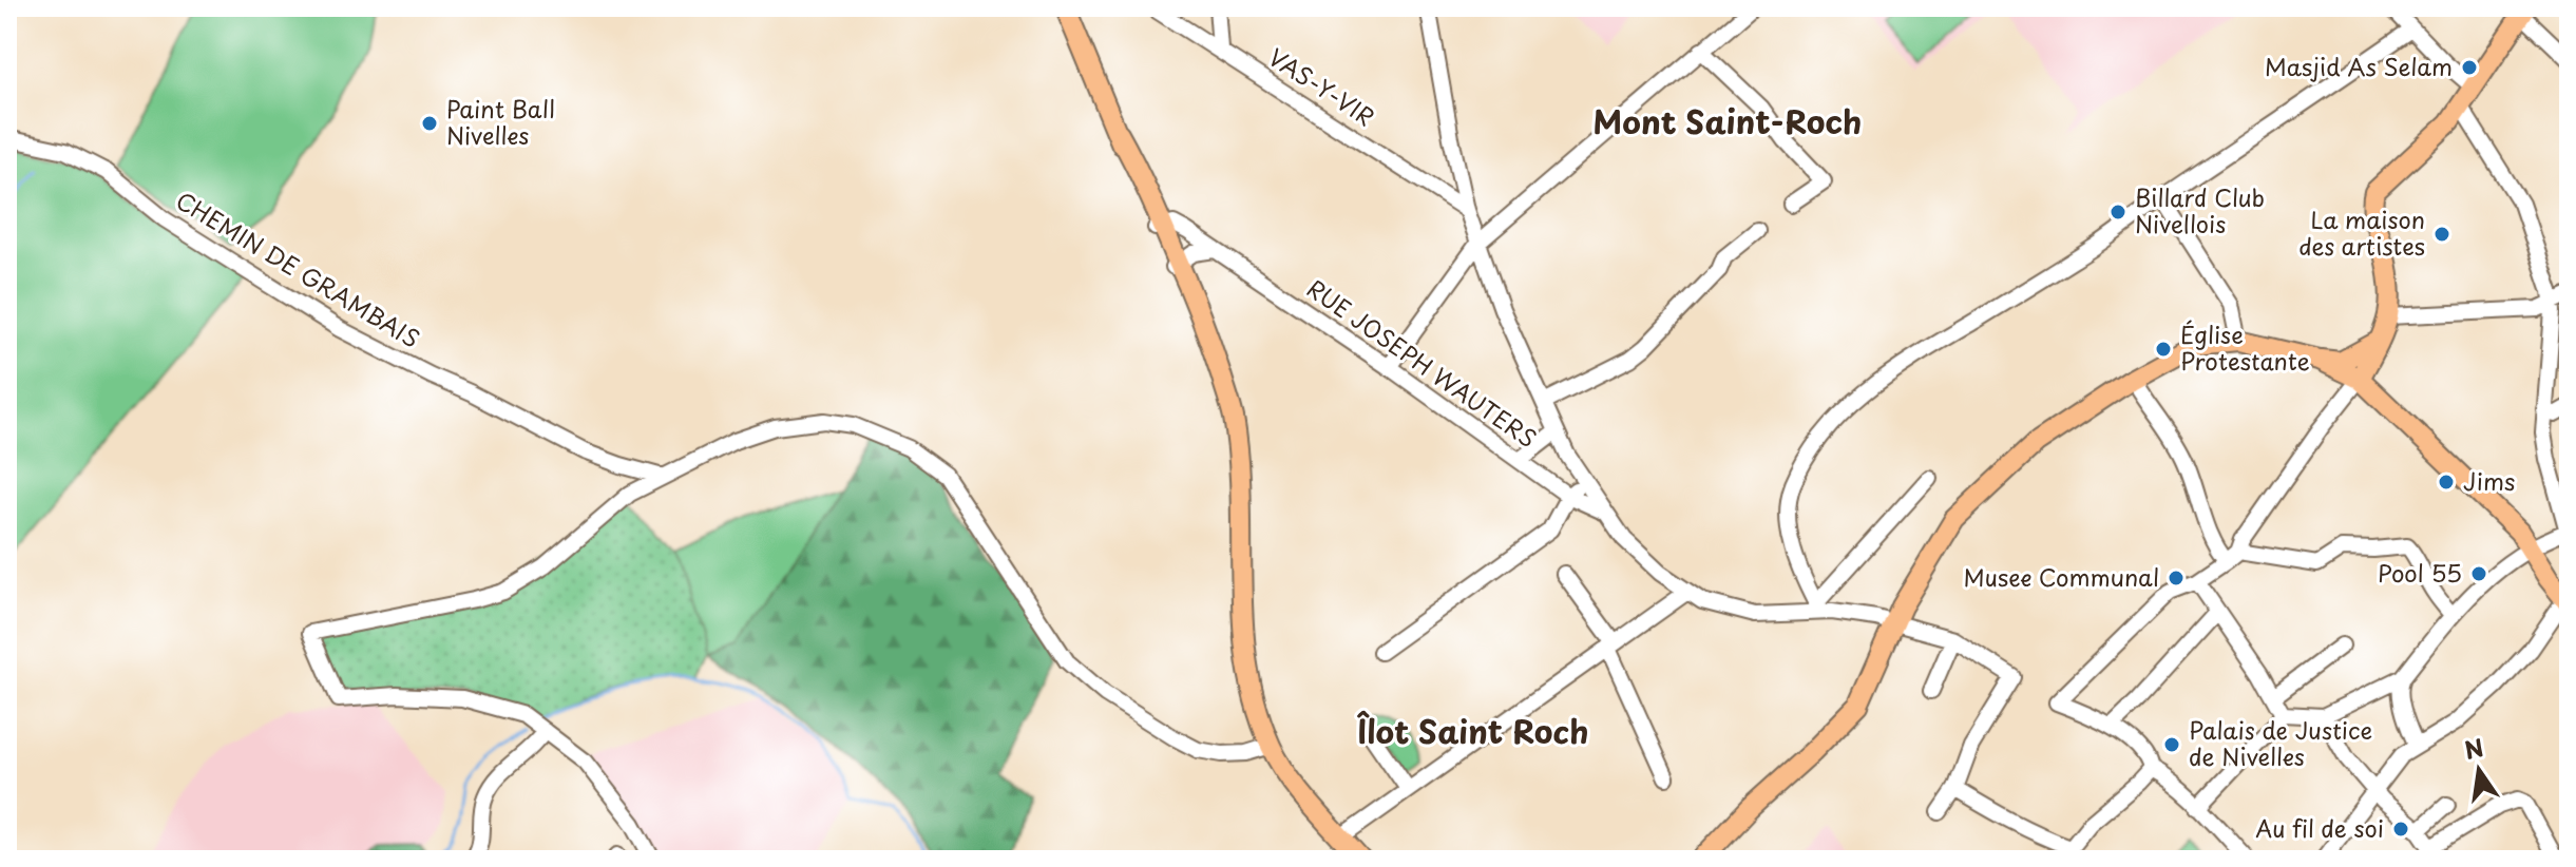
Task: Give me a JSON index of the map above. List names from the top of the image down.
{
  "streets": {
    "street": ["VAS-Y-VIR", "CHEMIN DE GRAMBAIS", "RUE JOSEPH WAUTERS"]
  },
  "districts": ["Mont Saint-Roch", "Îlot Saint Roch"],
  "places": [
    "Masjid As Selam",
    "Paint Ball Nivelles",
    "Billard Club Nivellois",
    "La maison des artistes",
    "Église Protestante",
    "Jims",
    "Pool 55",
    "Musee Communal",
    "Palais de Justice de Nivelles",
    "Au fil de soi"
  ],
  "north": "top"
}
